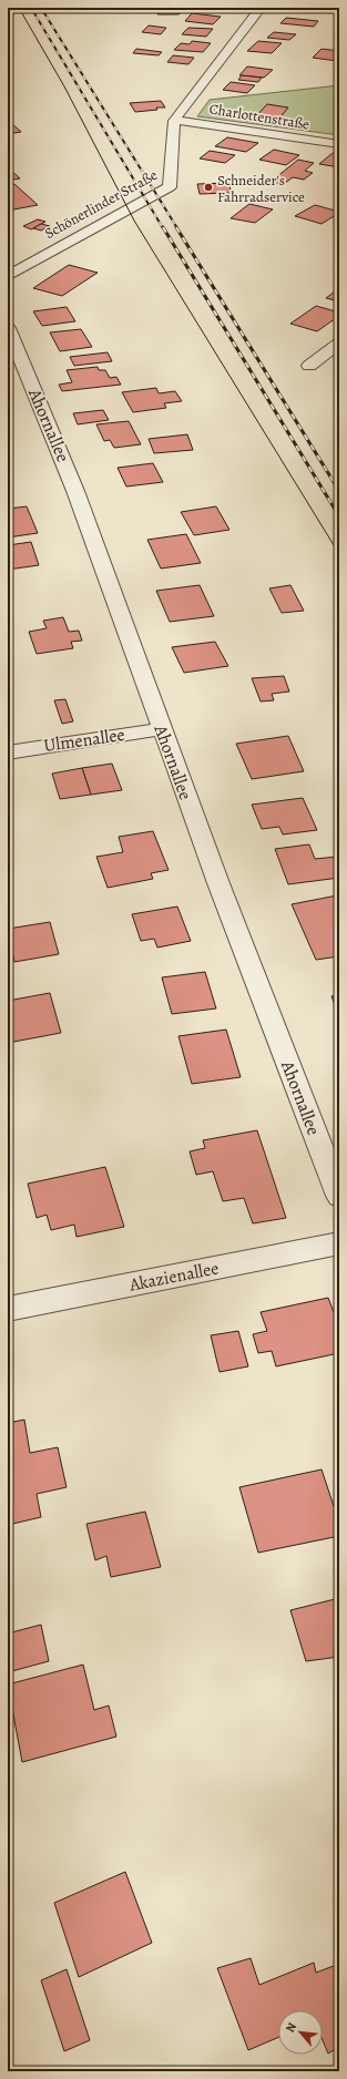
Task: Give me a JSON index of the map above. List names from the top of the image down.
{
  "streets": {
    "street": [
      "Charlottenstraße",
      "Schönerlinder Straße",
      "Ahornallee",
      "Ulmenallee",
      "Akazienallee"
    ]
  },
  "crossings": [
    ["Charlottenstraße", "Schönerlinder Straße"],
    ["Ahornallee", "Ulmenallee"]
  ],
  "places": ["Schneider's Fahrradservice"],
  "north": "top left"
}
